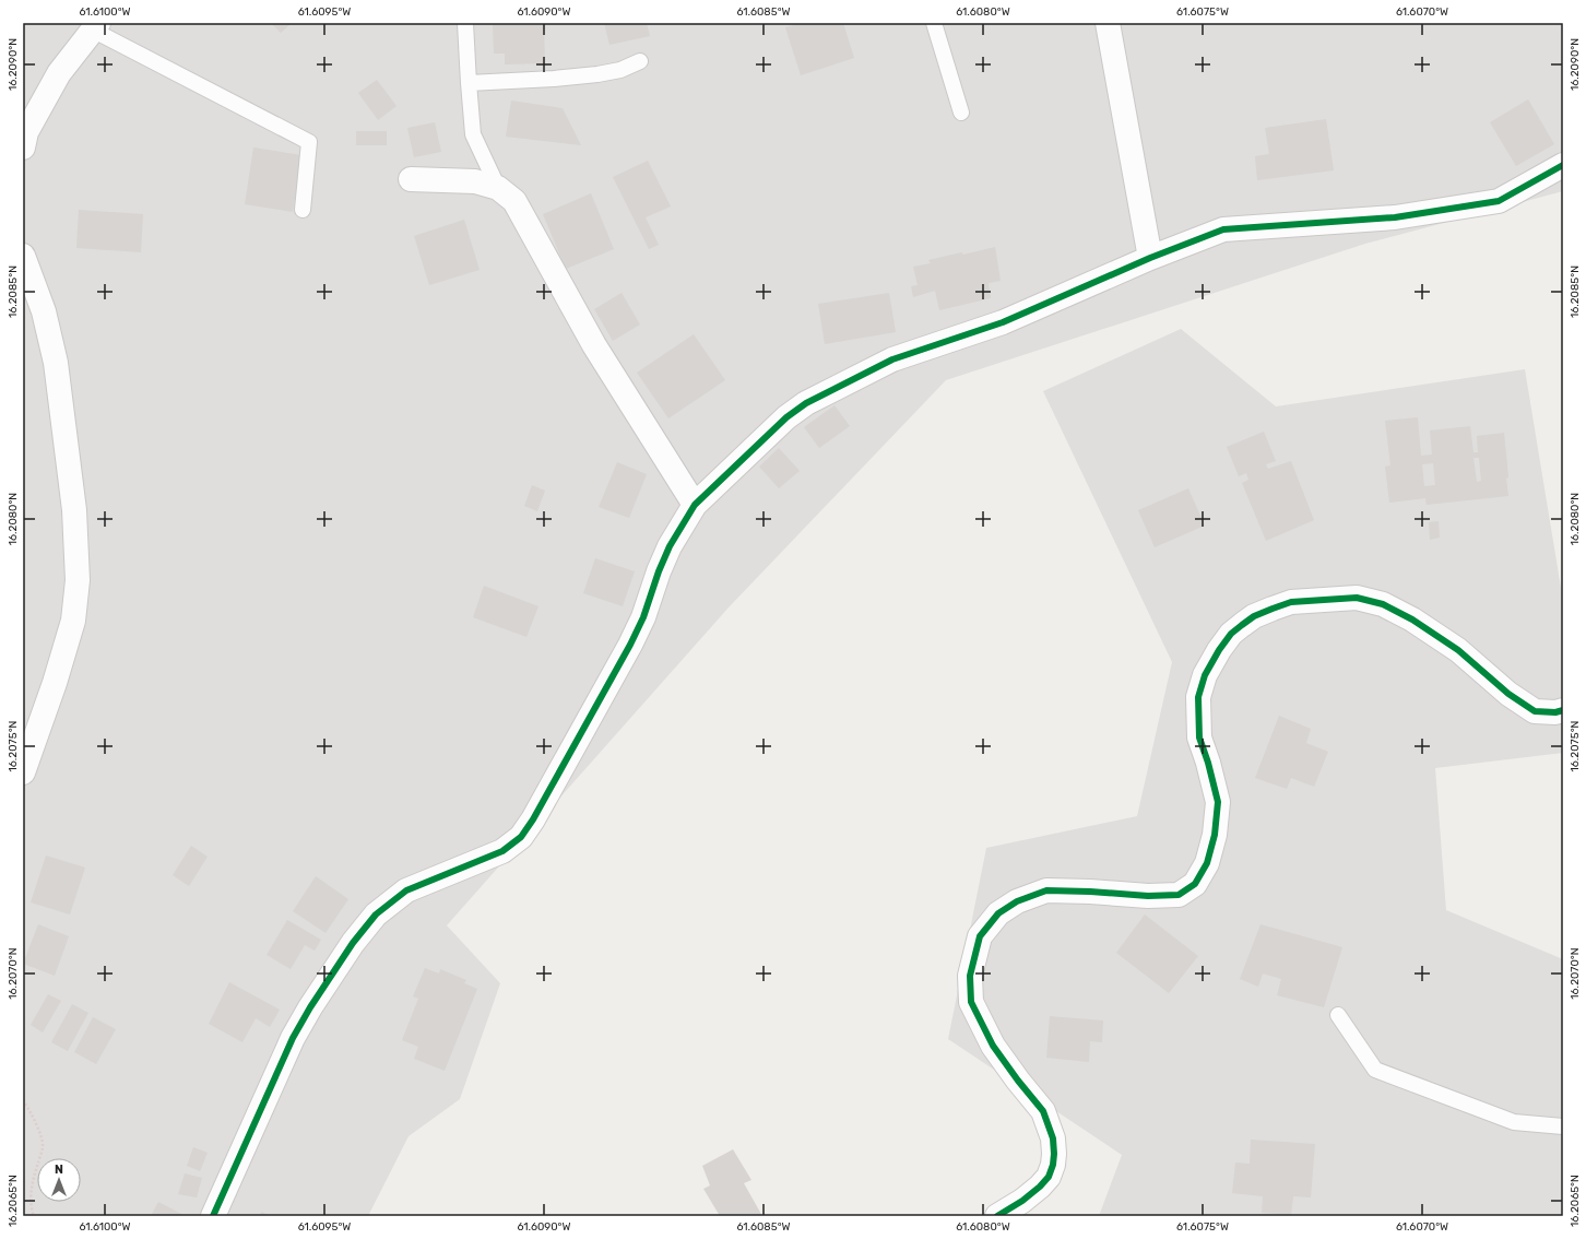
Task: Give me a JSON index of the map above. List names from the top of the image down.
{
  "north": "top",
  "coordinates": [
    "61.6100°W",
    "61.6095°W",
    "61.6090°W",
    "61.6085°W",
    "61.6080°W",
    "61.6075°W",
    "61.6070°W",
    "16.2090°N",
    "16.2085°N",
    "16.2080°N",
    "16.2075°N",
    "16.2070°N",
    "16.2065°N"
  ]
}
